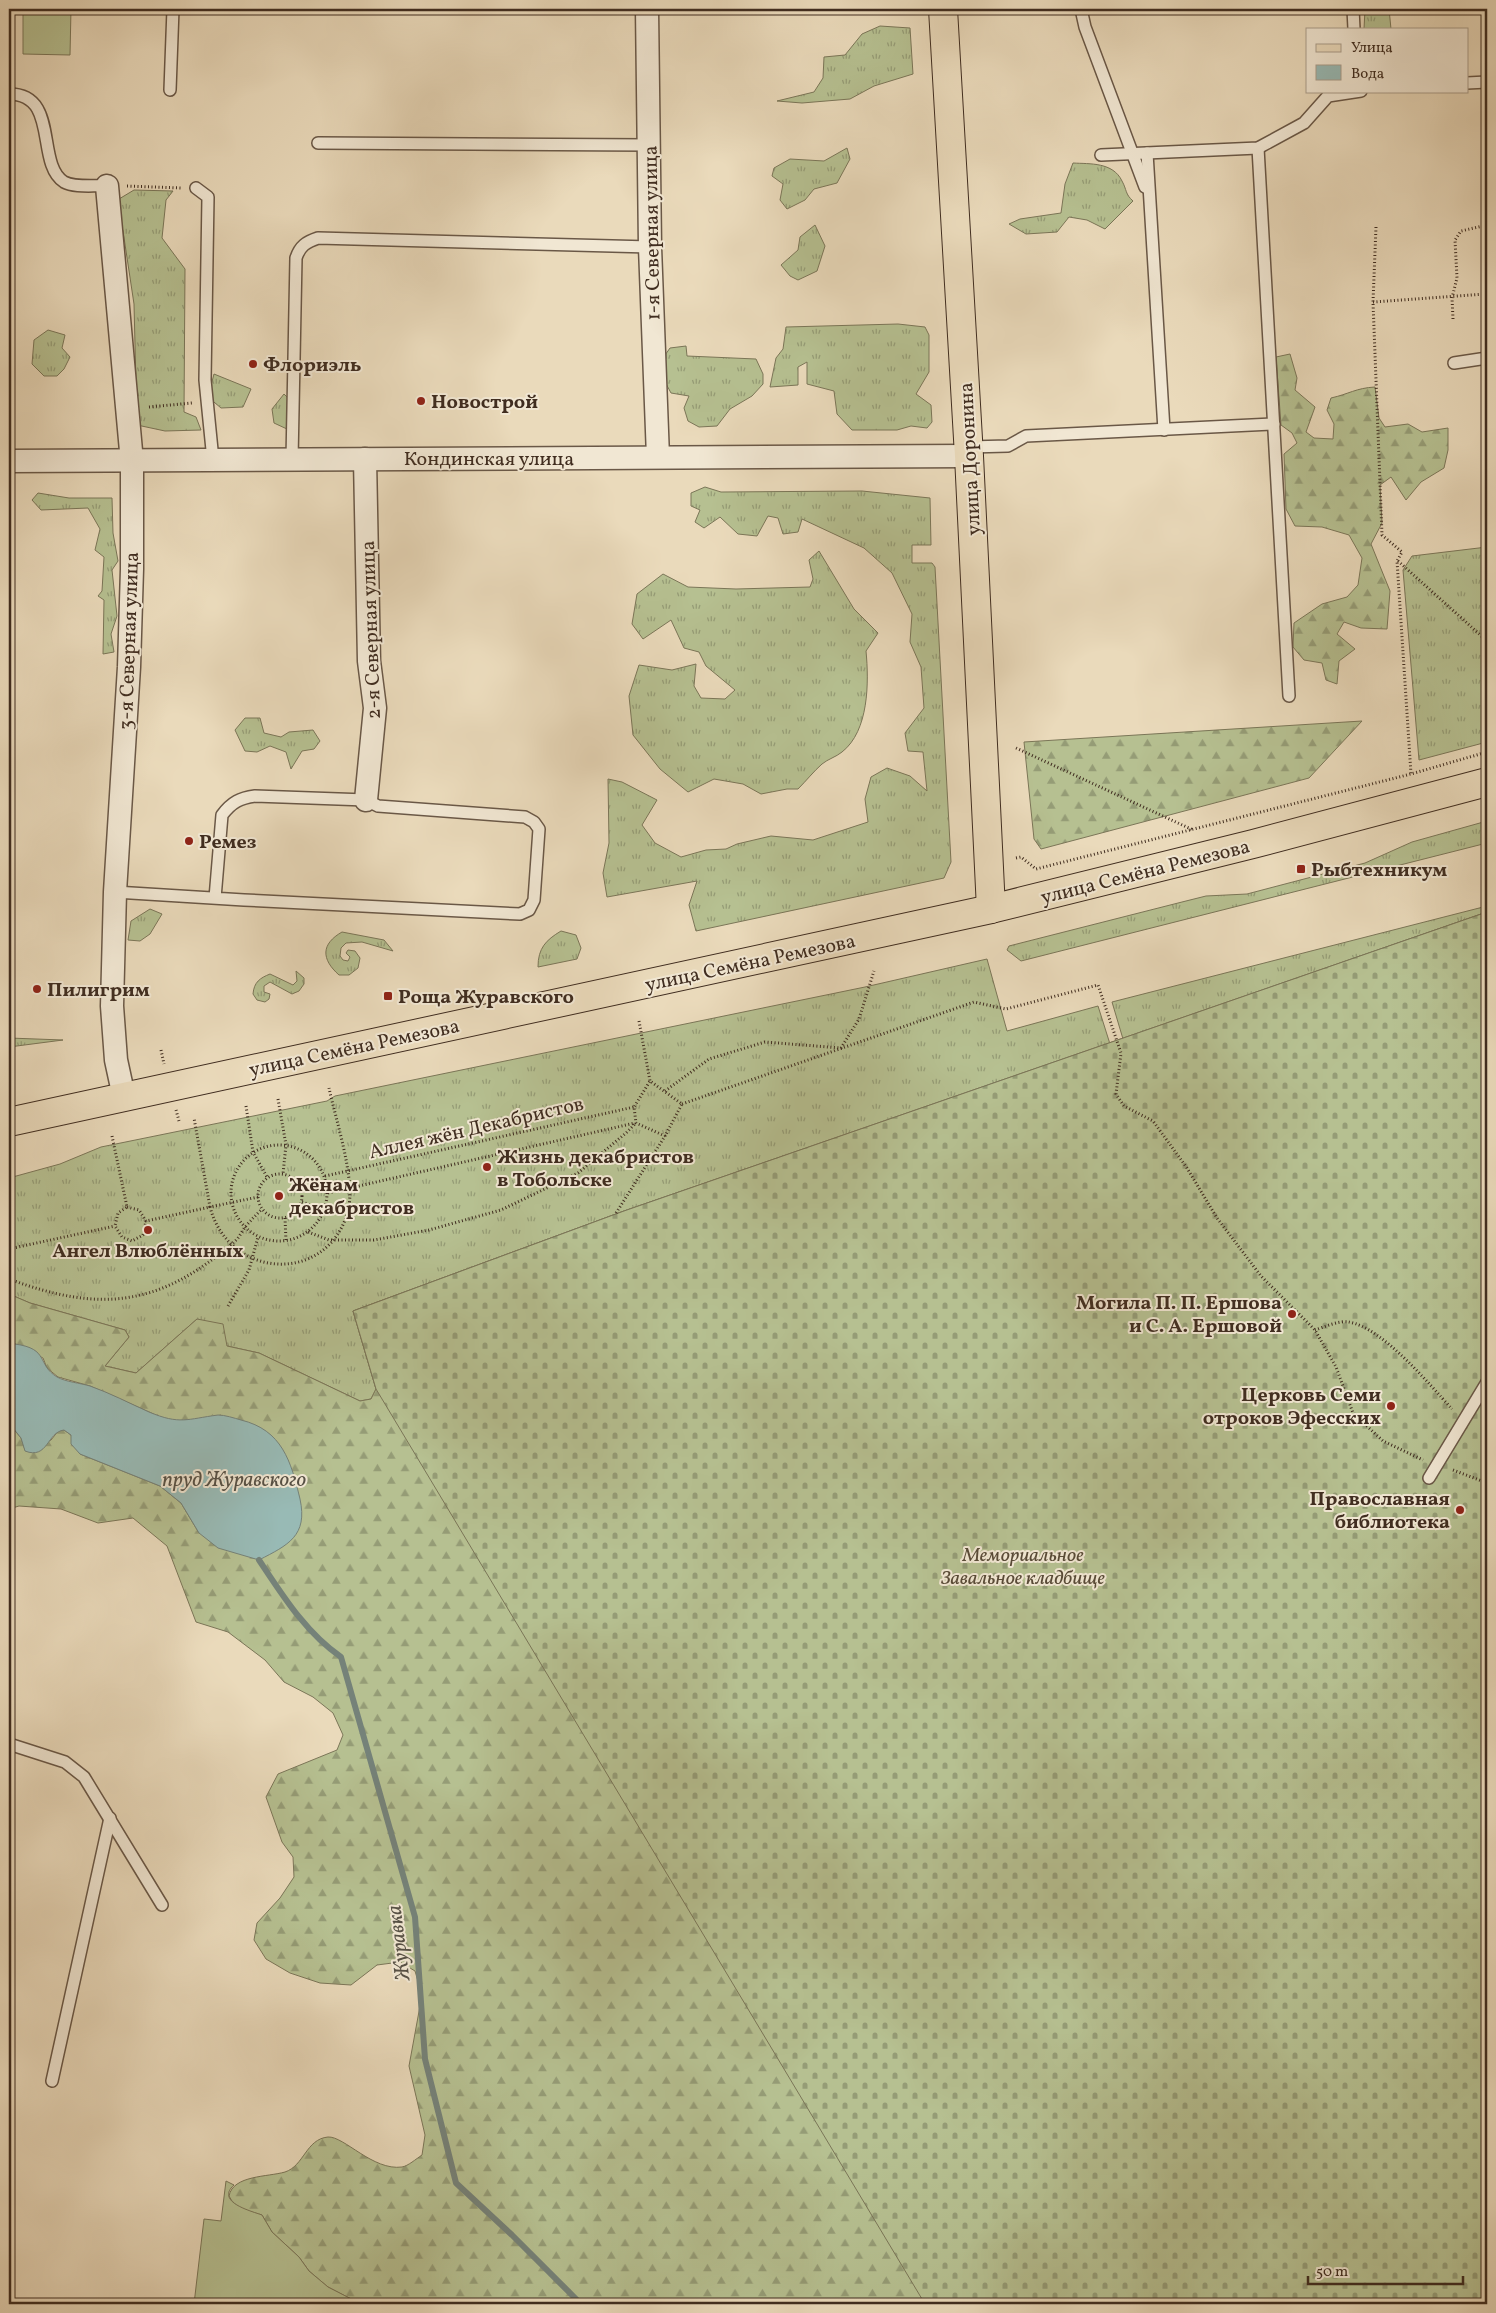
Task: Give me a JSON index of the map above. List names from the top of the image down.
{
  "streets": {
    "main road": ["улица Доронина", "улица Семёна Ремезова"],
    "street": [
      "1-я Северная улица",
      "Кондинская улица",
      "2-я Северная улица",
      "3-я Северная улица"
    ],
    "path": ["Аллея жён Декабристов"]
  },
  "crossings": [
    ["1-я Северная улица", "Кондинская улица"],
    ["Кондинская улица", "улица Доронина"],
    ["Кондинская улица", "2-я Северная улица"],
    ["Кондинская улица", "3-я Северная улица"],
    ["улица Доронина", "улица Семёна Ремезова"],
    ["3-я Северная улица", "улица Семёна Ремезова"]
  ],
  "water": ["пруд Журавского", "Журавка"],
  "parks": ["Мемориальное Завальное кладбище"],
  "places": {
    "other": [
      "Флориэль",
      "Новострой",
      "Ремез",
      "Пилигрим",
      "Жизнь декабристов в Тобольске",
      "Жёнам декабристов",
      "Ангел Влюблённых",
      "Могила П. П. Ершова и С. А. Ершовой",
      "Церковь Семи отроков Эфесских",
      "Православная библиотека"
    ],
    "transit": ["Рыбтехникум", "Роща Журавского"]
  },
  "legend": ["Улица", "Вода"],
  "scale_bar": "50 m"
}
